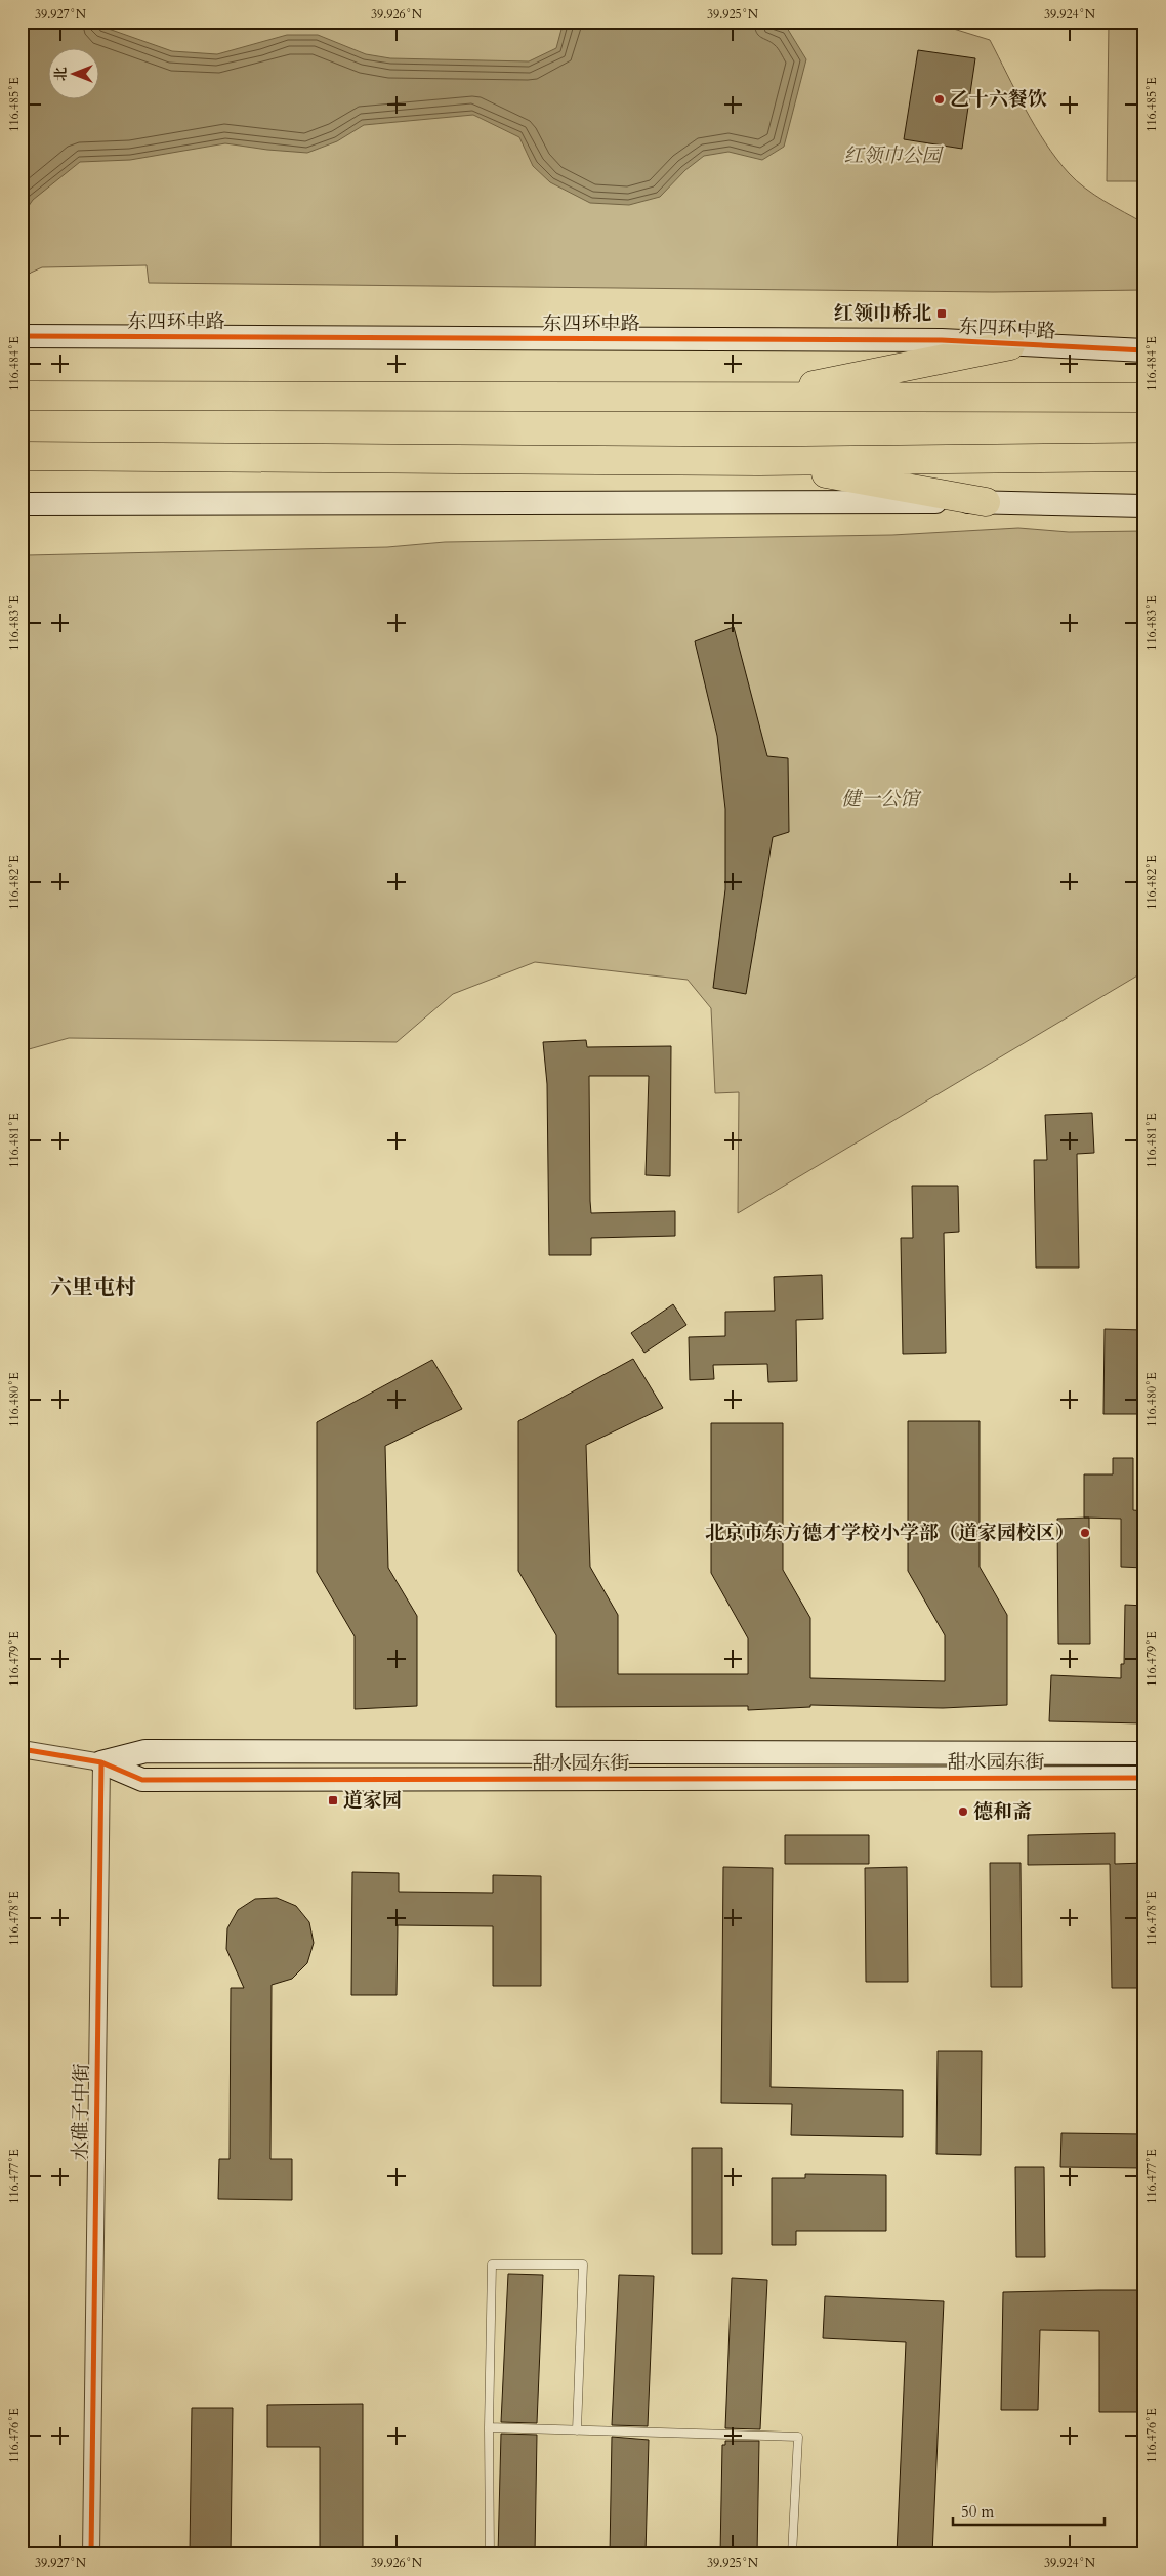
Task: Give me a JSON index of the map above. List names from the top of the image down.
{
  "streets": {
    "street": ["东四环中路", "甜水园东街", "水碓子中街"]
  },
  "crossings": [
    ["甜水园东街", "水碓子中街"]
  ],
  "districts": ["六里屯村"],
  "parks": ["红领巾公园", "健一公馆"],
  "places": {
    "other": ["乙十六餐饮", "北京市东方德才学校小学部（道家园校区）", "德和斋"],
    "transit": ["红领巾桥北", "道家园"]
  },
  "scale_bar": "50 m",
  "north": "left",
  "coordinates": [
    "39.927°N",
    "39.926°N",
    "39.925°N",
    "39.924°N",
    "116.485°E",
    "116.484°E",
    "116.483°E",
    "116.482°E",
    "116.481°E",
    "116.480°E",
    "116.479°E",
    "116.478°E",
    "116.477°E",
    "116.476°E"
  ]
}
